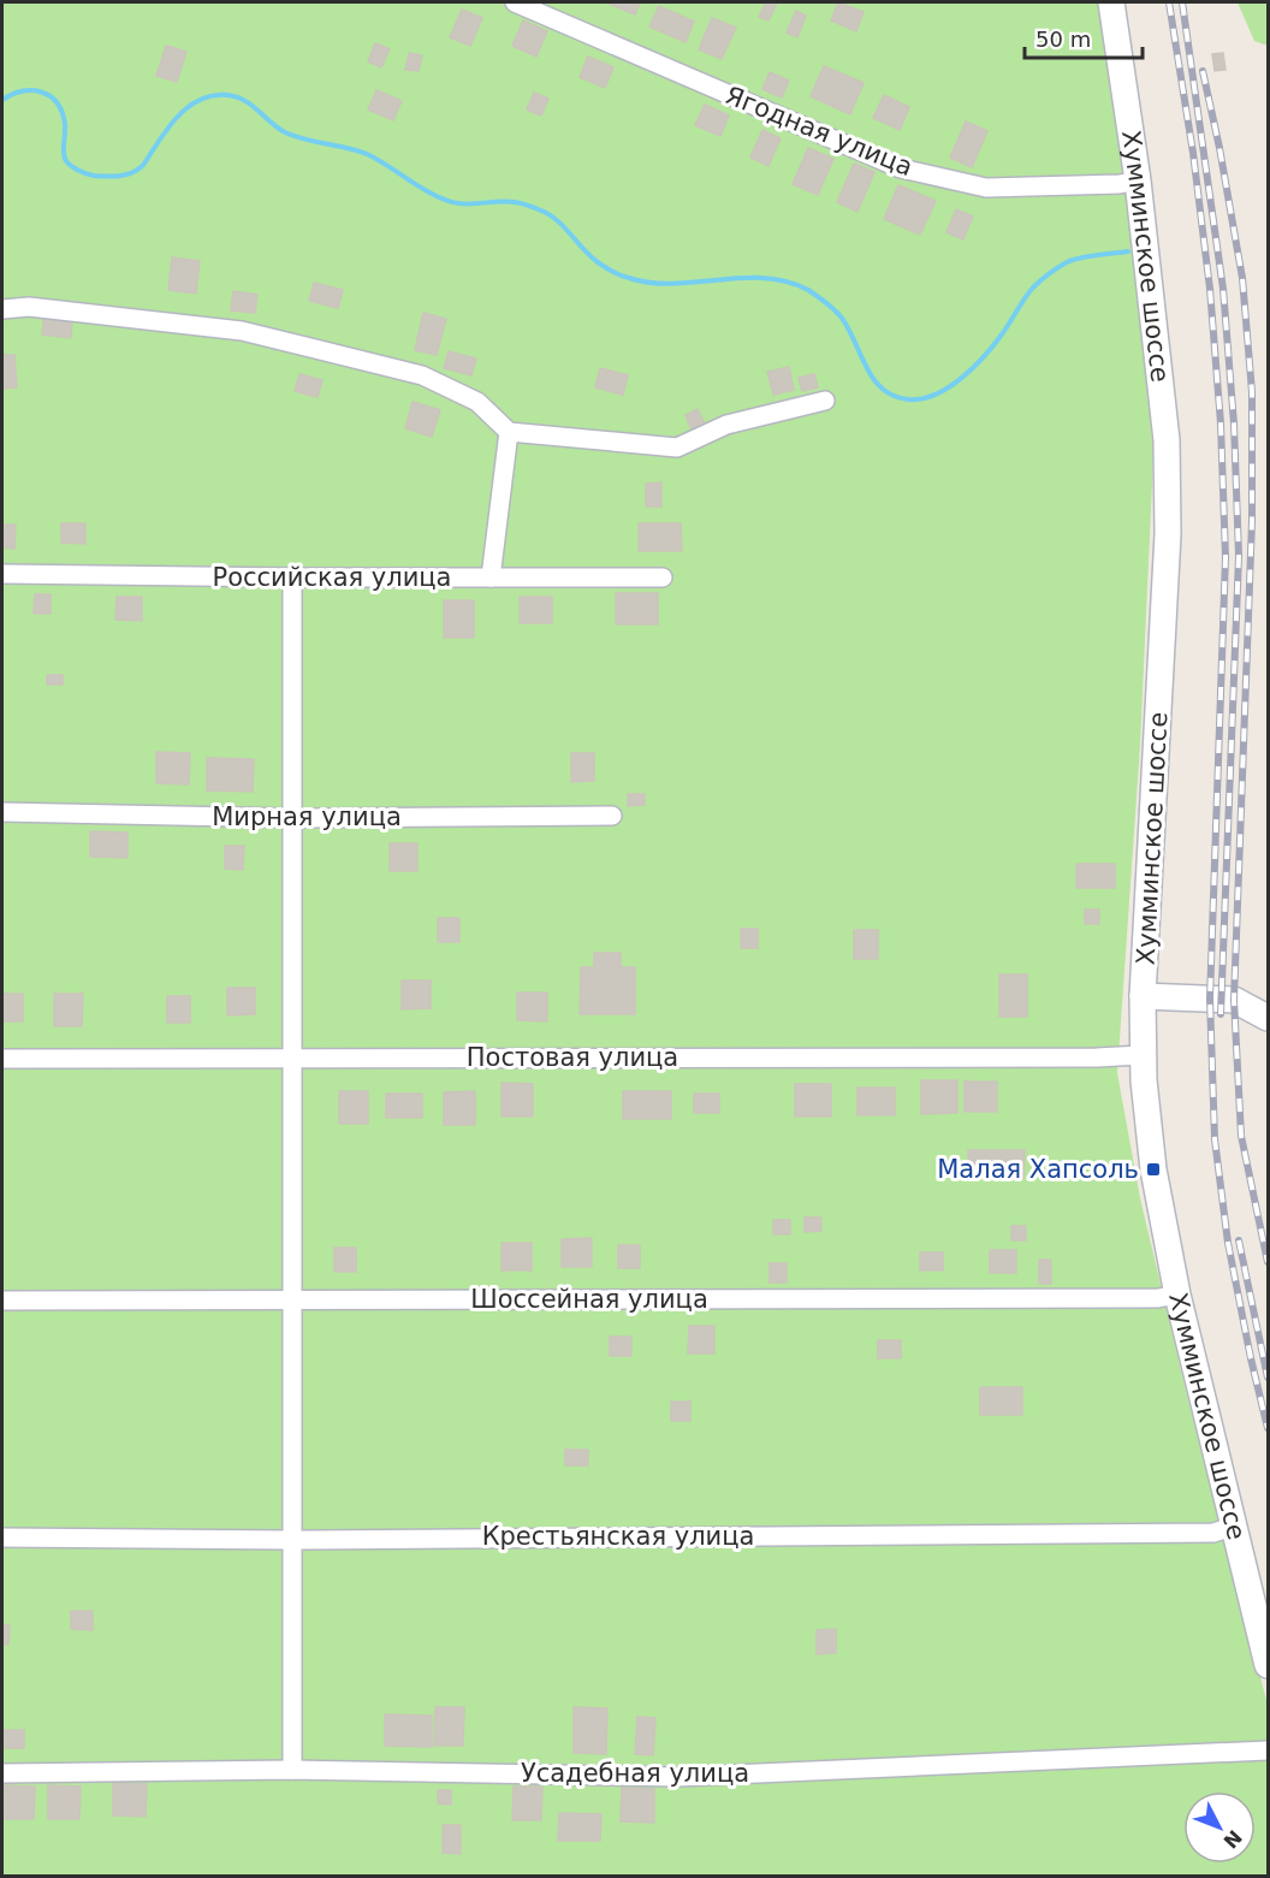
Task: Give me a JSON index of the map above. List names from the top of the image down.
{
  "streets": {
    "main road": ["Хумминское шоссе"],
    "street": [
      "Ягодная улица",
      "Российская улица",
      "Мирная улица",
      "Постовая улица",
      "Шоссейная улица",
      "Крестьянская улица",
      "Усадебная улица"
    ]
  },
  "crossings": [
    ["Ягодная улица", "Хумминское шоссе"],
    ["Хумминское шоссе", "Постовая улица"],
    ["Хумминское шоссе", "Шоссейная улица"],
    ["Хумминское шоссе", "Крестьянская улица"]
  ],
  "places": {
    "transit": ["Малая Хапсоль"]
  },
  "scale_bar": "50 m",
  "north": "bottom right"
}
